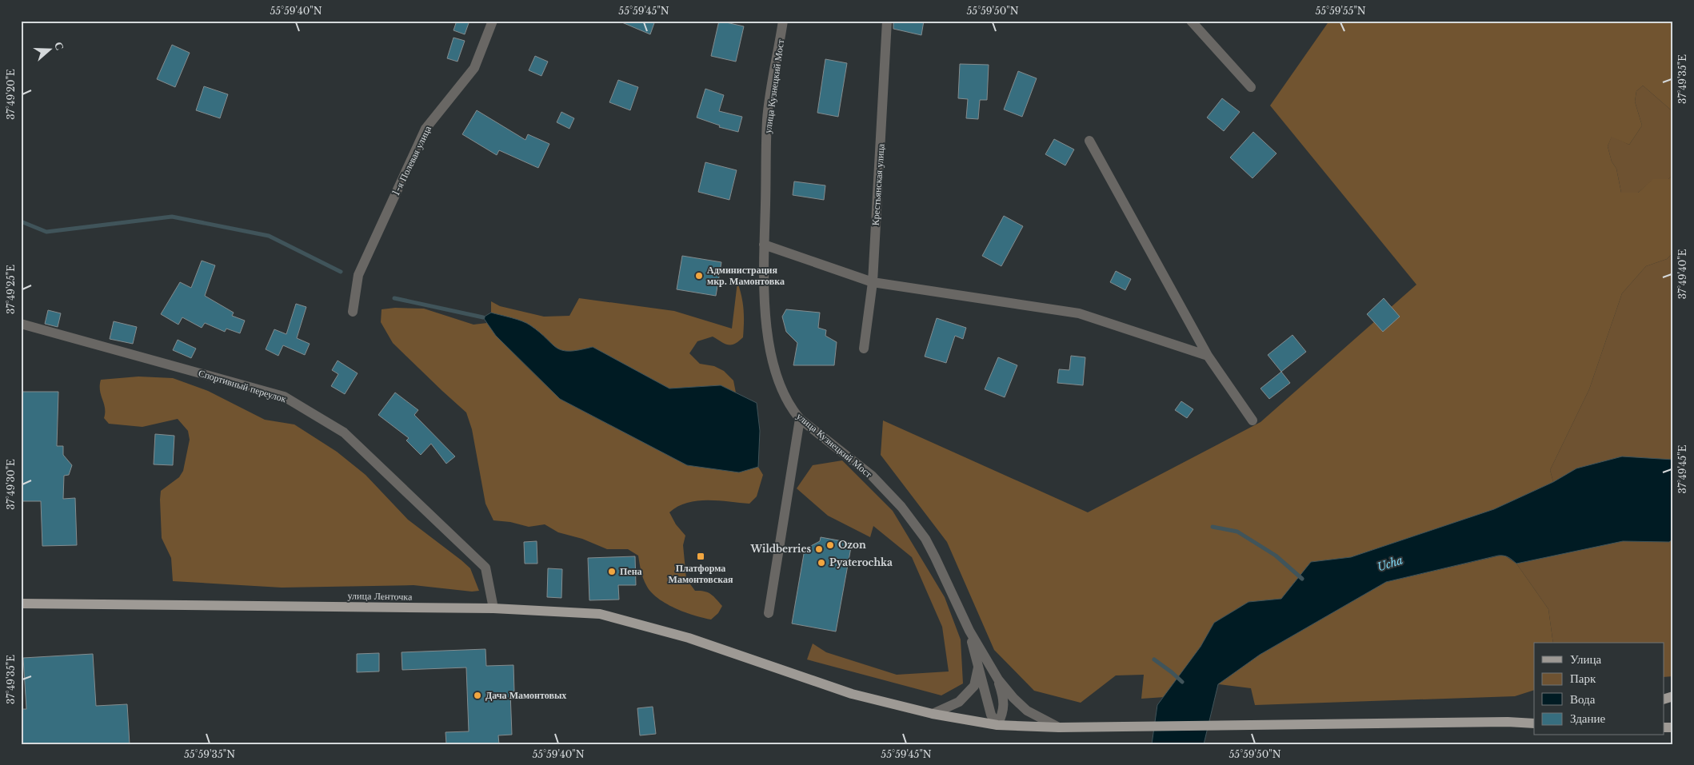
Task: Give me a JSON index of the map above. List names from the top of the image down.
{
  "streets": {
    "main road": ["улица Ленточка"],
    "street": [
      "улица Кузнецкий Мост",
      "1-я Полевая улица",
      "Крестьянская улица",
      "Спортивный переулок"
    ]
  },
  "crossings": [
    ["Спортивный переулок", "улица Ленточка"]
  ],
  "water": ["Ucha"],
  "places": {
    "other": [
      "Администрация мкр. Мамонтовка",
      "Ozon",
      "Wildberries",
      "Pyaterochka",
      "Пена",
      "Дача Мамонтовых"
    ],
    "transit": ["Платформа Мамонтовская"]
  },
  "legend": [
    "Улица",
    "Парк",
    "Вода",
    "Здание"
  ],
  "north": "right",
  "coordinates": [
    "55°59'40\"N",
    "55°59'45\"N",
    "55°59'50\"N",
    "55°59'55\"N",
    "37°49'35\"E",
    "37°49'20\"E",
    "37°49'40\"E",
    "37°49'25\"E",
    "37°49'45\"E",
    "37°49'30\"E",
    "55°59'35\"N"
  ]
}
